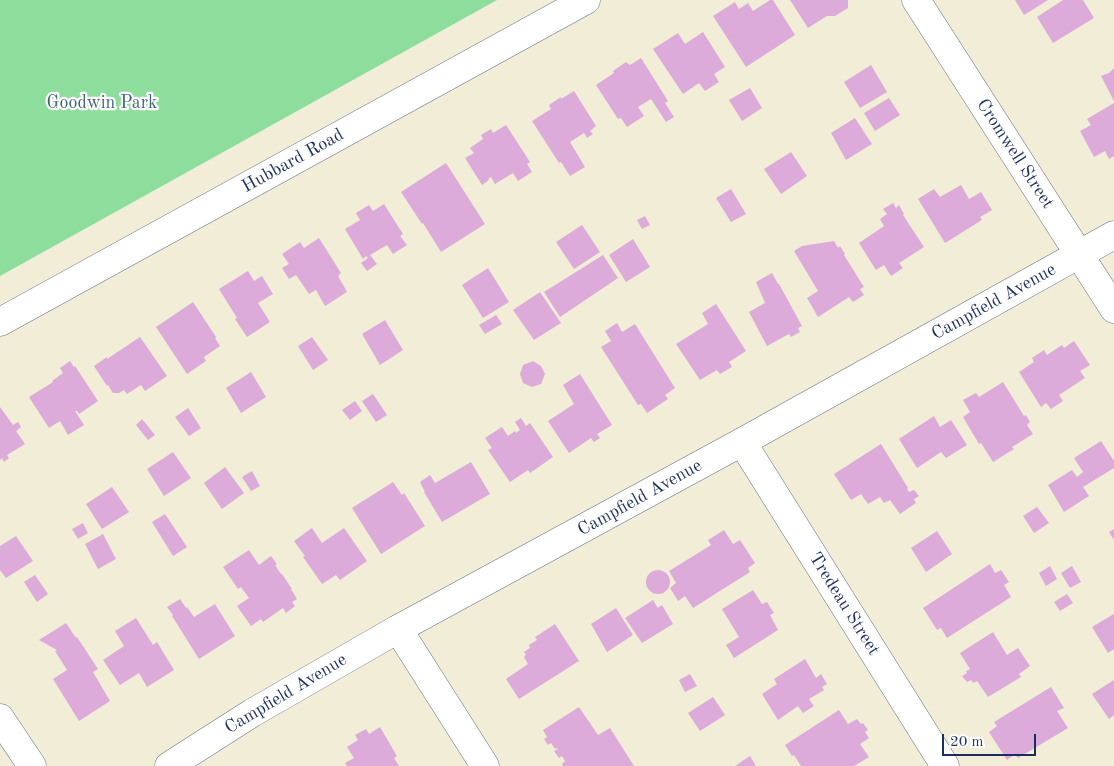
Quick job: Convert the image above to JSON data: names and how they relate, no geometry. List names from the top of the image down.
{
  "streets": {
    "street": [
      "Cromwell Street",
      "Hubbard Road",
      "Campfield Avenue",
      "Tredeau Street"
    ]
  },
  "crossings": [
    ["Cromwell Street", "Campfield Avenue"],
    ["Campfield Avenue", "Tredeau Street"]
  ],
  "parks": ["Goodwin Park"],
  "scale_bar": "20 m"
}
